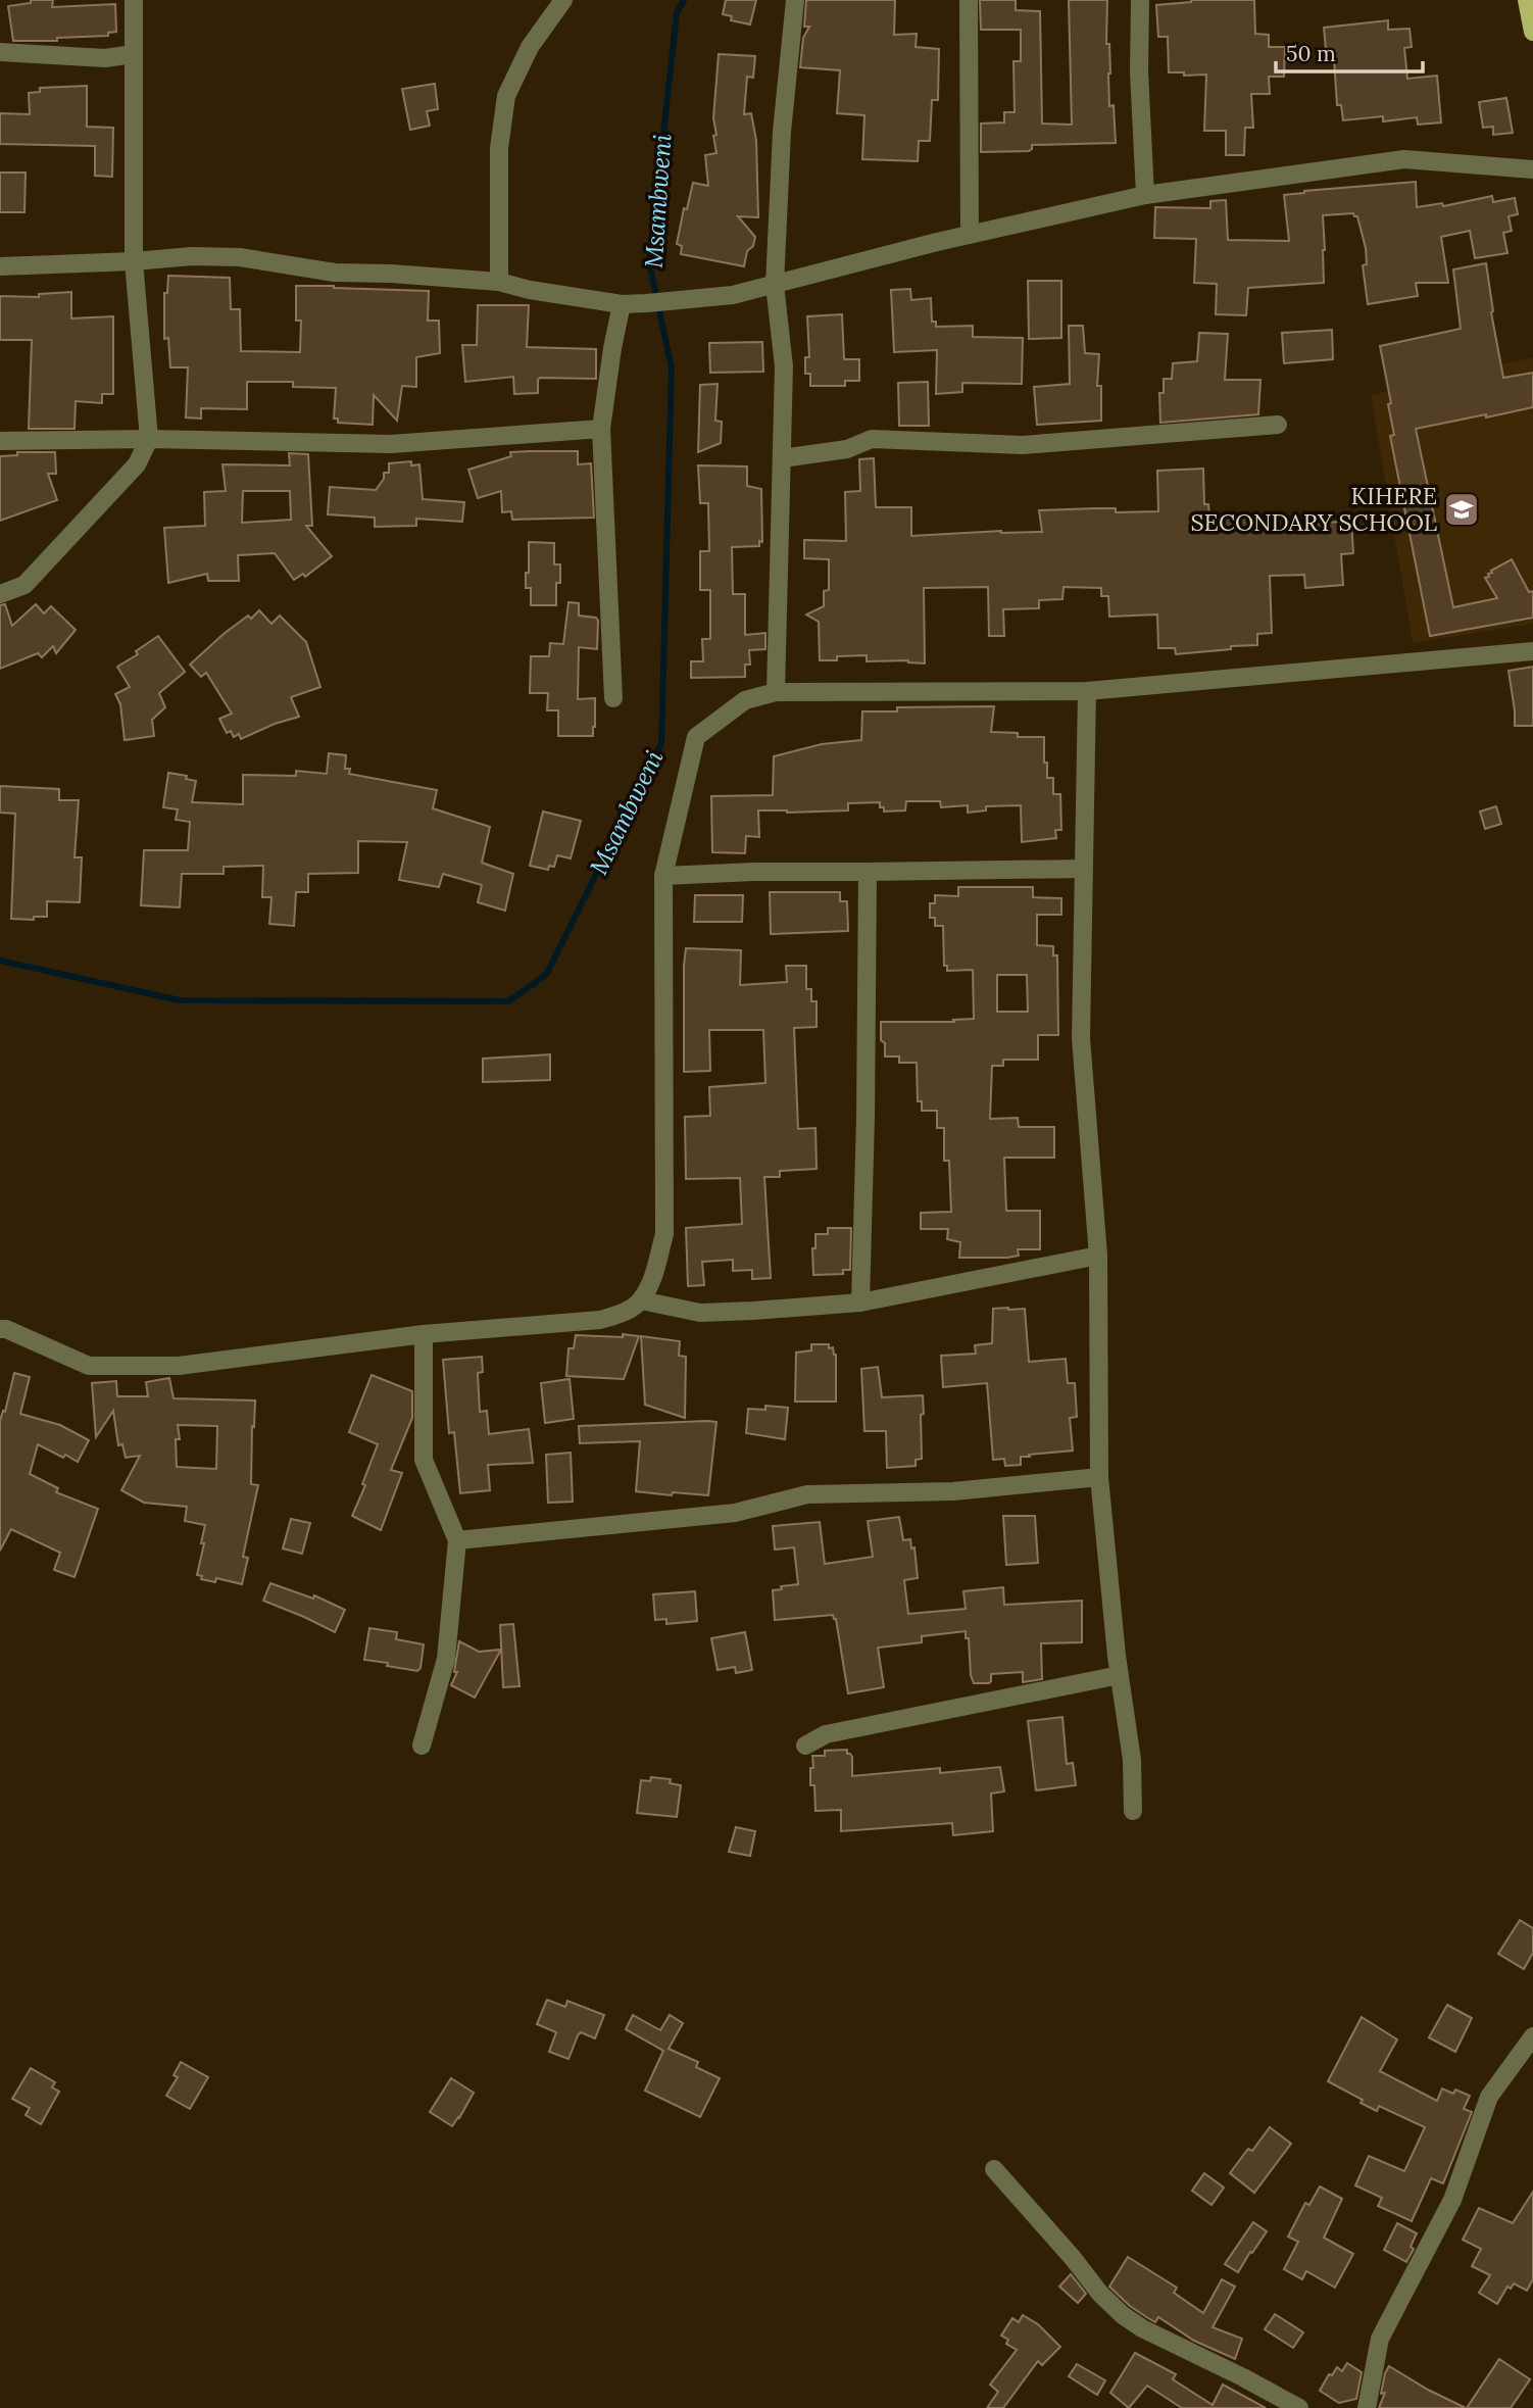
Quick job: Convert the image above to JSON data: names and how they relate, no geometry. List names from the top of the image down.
{
  "water": ["Msambweni"],
  "places": {
    "school or university": ["KIHERE SECONDARY SCHOOL"]
  },
  "scale_bar": "50 m"
}
